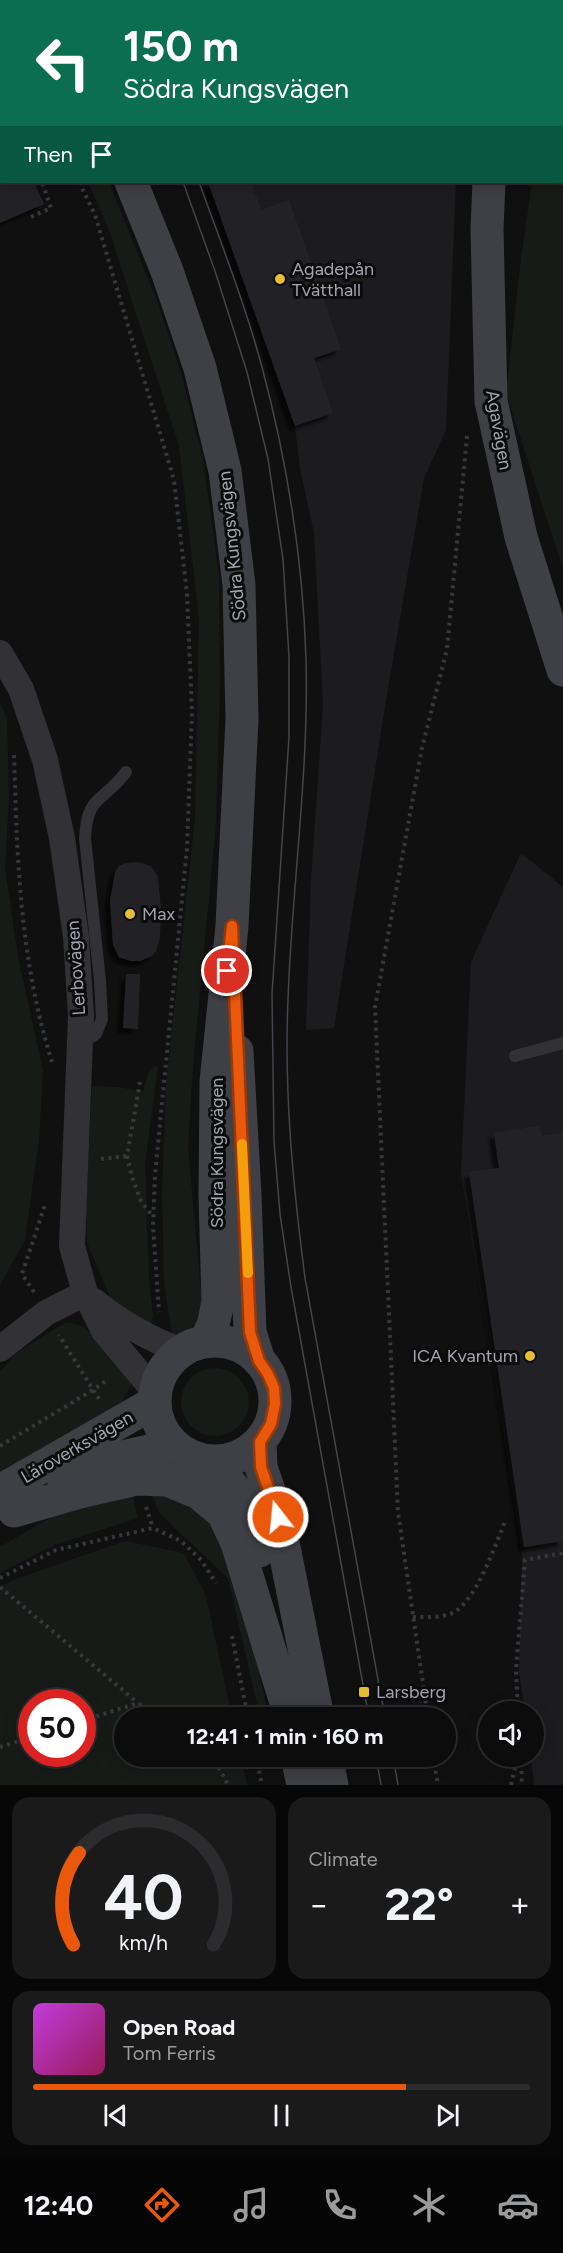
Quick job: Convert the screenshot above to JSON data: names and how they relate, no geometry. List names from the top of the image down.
{
  "streets": {
    "main road": ["Agavägen", "Södra Kungsvägen", "Läroverksvägen"],
    "street": ["Lerbovägen"]
  },
  "crossings": [
    ["Södra Kungsvägen", "Lerbovägen"],
    ["Södra Kungsvägen", "Läroverksvägen"],
    ["Lerbovägen", "Läroverksvägen"]
  ],
  "places": {
    "other": ["Agadepån Tvätthall", "Max", "ICA Kvantum"],
    "transit": ["Larsberg"]
  },
  "page": {
    "turn": ["150 m", "Södra Kungsvägen"],
    "then": "Then",
    "limit": "50",
    "trip": "12:41 · 1 min · 160 m",
    "tile": "Climate",
    "heat": ["−", "22°", "+"],
    "song": ["Open Road", "Tom Ferris"],
    "tabs": "12:40",
    "gauge": ["40", "km/h"]
  }
}
